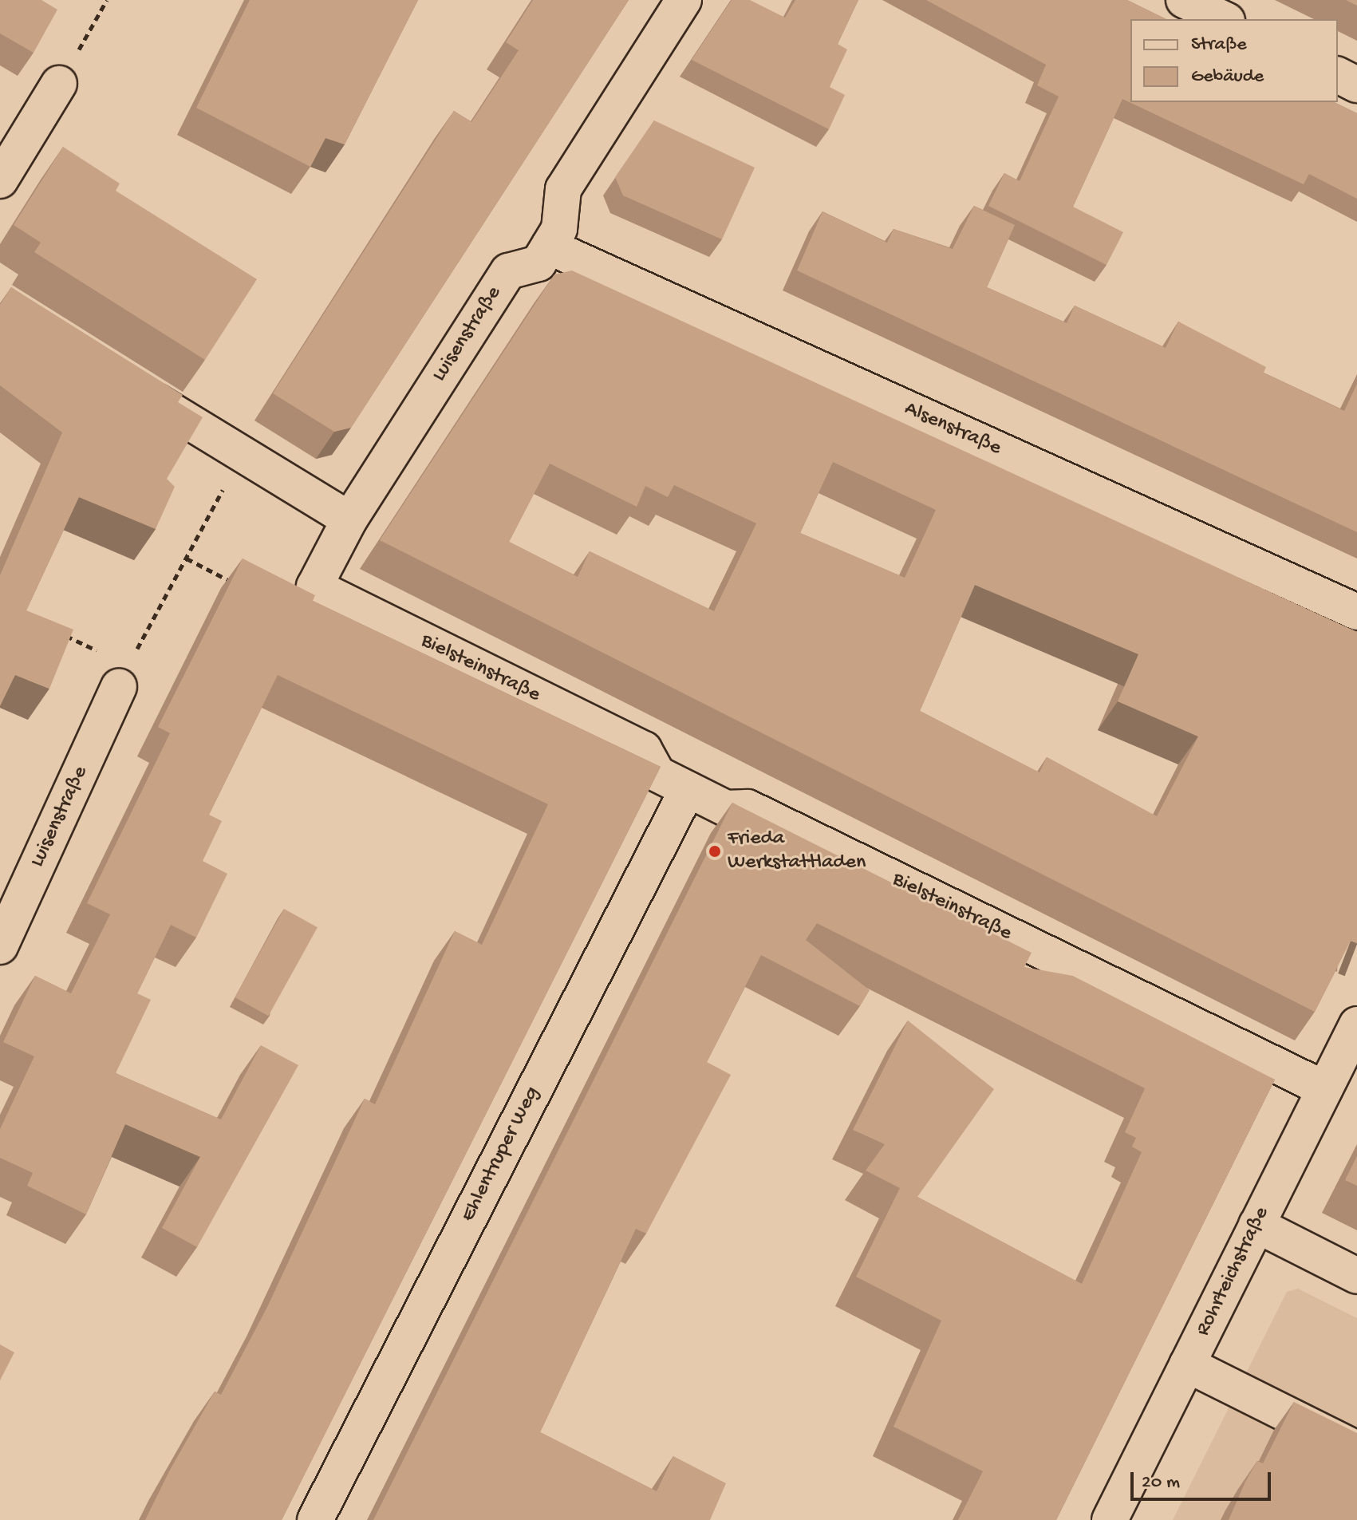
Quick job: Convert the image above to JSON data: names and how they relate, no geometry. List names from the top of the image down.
{
  "streets": {
    "street": [
      "Luisenstraße",
      "Alsenstraße",
      "Bielsteinstraße",
      "Ehlentruper Weg",
      "Rohrteichstraße"
    ]
  },
  "crossings": [
    ["Luisenstraße", "Alsenstraße"],
    ["Luisenstraße", "Bielsteinstraße"],
    ["Bielsteinstraße", "Ehlentruper Weg"],
    ["Bielsteinstraße", "Rohrteichstraße"]
  ],
  "places": ["Frieda Werkstattladen"],
  "legend": ["Straße", "Gebäude"],
  "scale_bar": "20 m"
}
